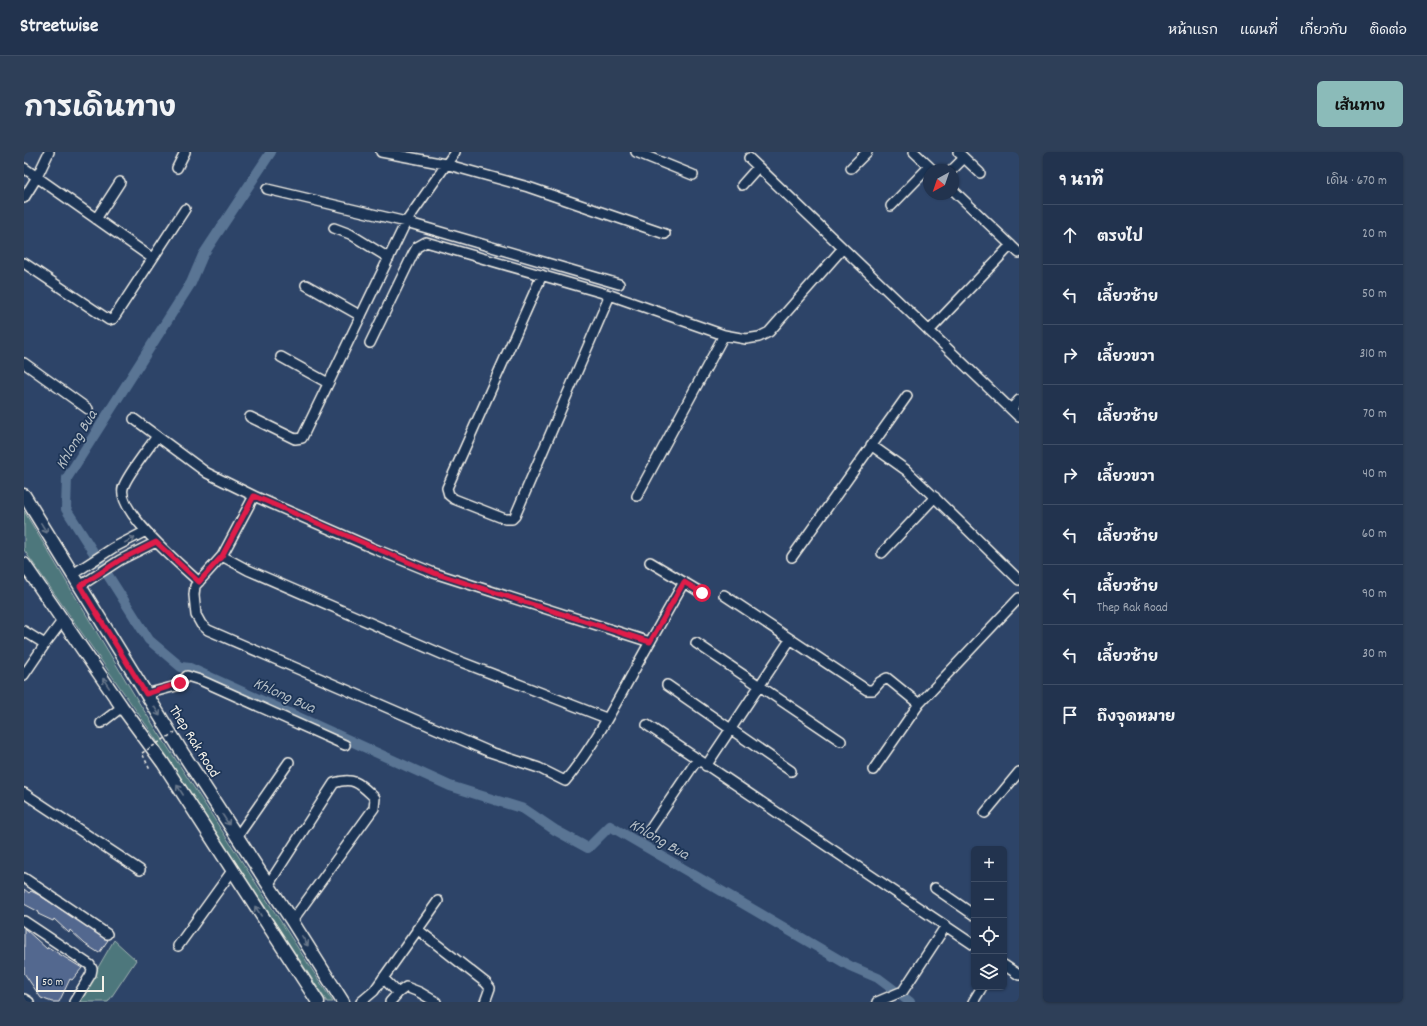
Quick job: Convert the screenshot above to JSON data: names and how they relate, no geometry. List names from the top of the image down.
{
  "streets": {
    "main road": ["Thep Rak Road"]
  },
  "water": ["Khlong Bua"],
  "scale_bar": "50 m",
  "north": "bottom left",
  "page": {
    "header": "Streetwise",
    "nav": [
      "หน้าแรก",
      "แผนที่",
      "เกี่ยวกับ",
      "ติดต่อ"
    ],
    "title": "การเดินทาง",
    "buttons": "เส้นทาง",
    "heading": ["9 นาที", "เดิน · 670 m"],
    "list": [
      ["ตรงไป", "20 m"],
      ["เลี้ยวซ้าย", "50 m"],
      ["เลี้ยวขวา", "310 m"],
      ["เลี้ยวซ้าย", "70 m"],
      ["เลี้ยวขวา", "40 m"],
      ["เลี้ยวซ้าย", "60 m"],
      ["เลี้ยวซ้าย", "Thep Rak Road", "90 m"],
      ["เลี้ยวซ้าย", "30 m"],
      "ถึงจุดหมาย"
    ],
    "map_buttons": ["+", "−"],
    "scale": "50 m"
  }
}
